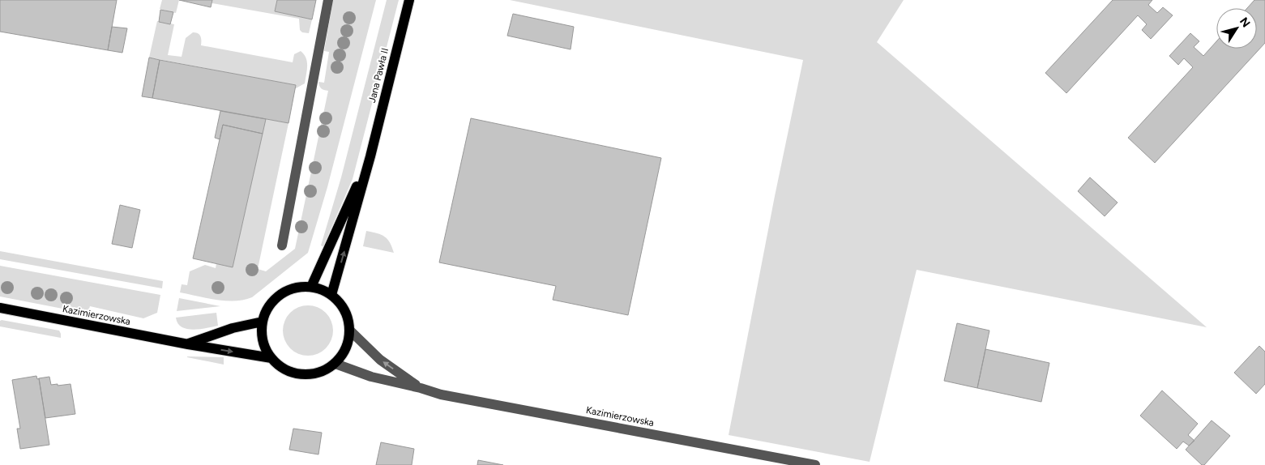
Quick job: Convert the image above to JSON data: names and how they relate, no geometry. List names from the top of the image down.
{
  "streets": {
    "main road": ["Jana Pawła II", "Kazimierzowska"]
  },
  "crossings": [
    ["Jana Pawła II", "Kazimierzowska"]
  ],
  "north": "top right"
}
